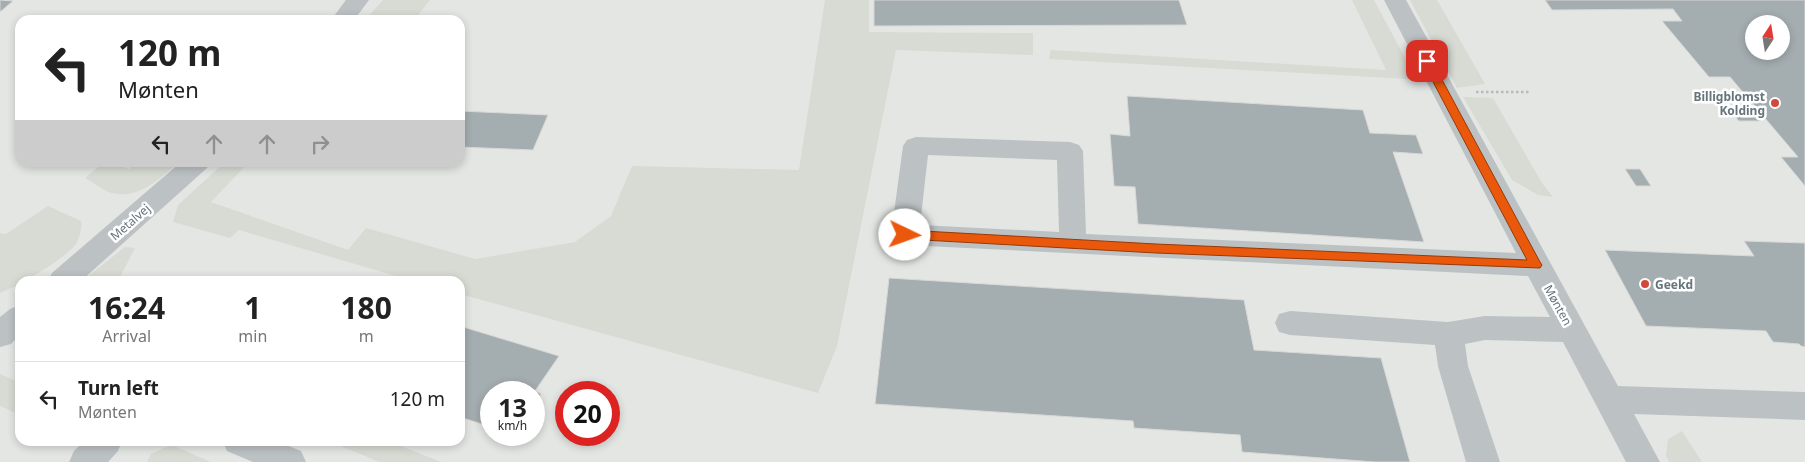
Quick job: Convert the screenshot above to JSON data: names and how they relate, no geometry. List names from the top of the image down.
{
  "streets": {
    "street": ["Metalvej", "Mønten"]
  },
  "places": ["Billigblomst Kolding", "Geekd"],
  "north": "top",
  "page": {
    "turn": ["120 m", "Mønten"],
    "eta": [
      "16:24",
      "Arrival",
      "1",
      "min",
      "180",
      "m"
    ],
    "list": [
      {
        "name": "Turn left",
        "note": "Mønten",
        "value": "120 m"
      }
    ],
    "speed": "13 km/h",
    "limit": "20"
  }
}
